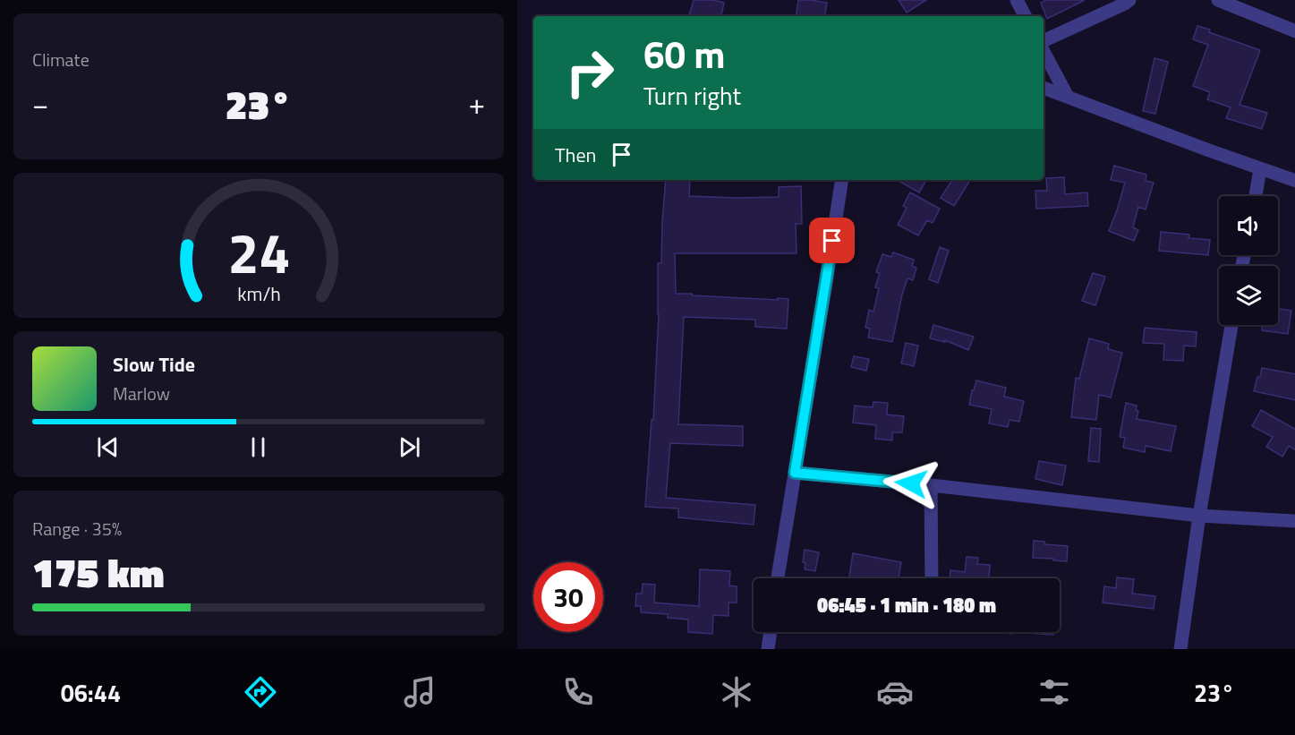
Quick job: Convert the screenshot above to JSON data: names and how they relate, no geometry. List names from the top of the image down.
{
  "page": {
    "tile": [
      "Climate",
      ["Range · 35%", "175 km"]
    ],
    "turn": ["60 m", "Turn right"],
    "heat": ["−", "23°", "+"],
    "then": "Then",
    "song": ["Slow Tide", "Marlow"],
    "limit": "30",
    "trip": "06:45 · 1 min · 180 m",
    "tabs": ["06:44", "23°"],
    "gauge": ["24", "km/h"]
  }
}
